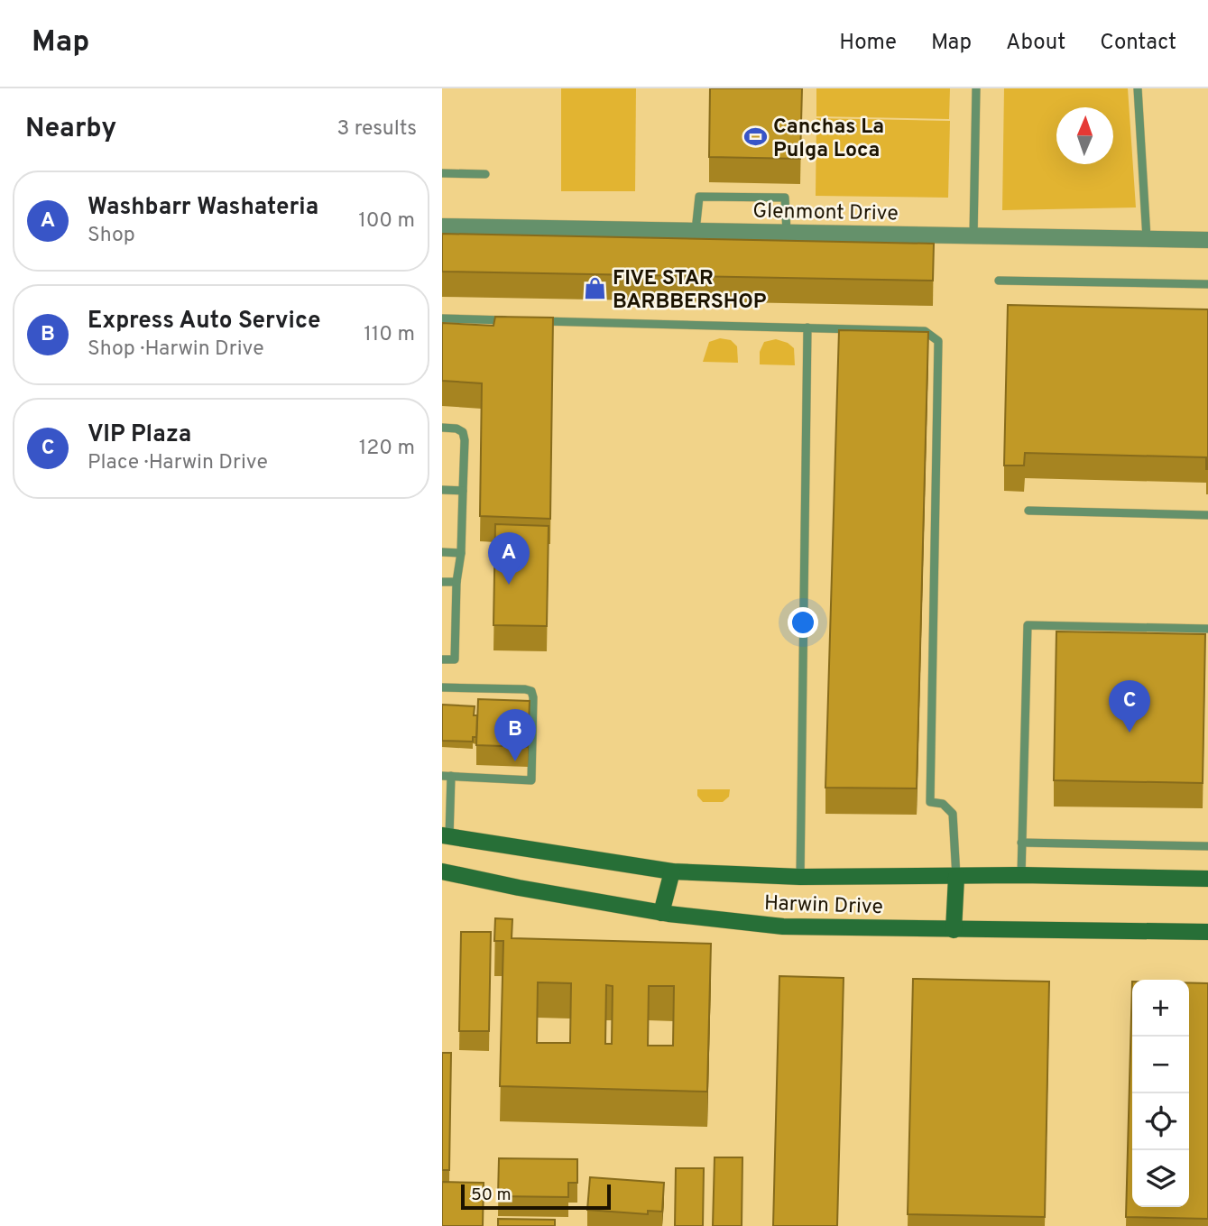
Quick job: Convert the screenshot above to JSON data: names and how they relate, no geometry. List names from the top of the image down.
{
  "streets": {
    "main road": ["Harwin Drive"],
    "street": ["Glenmont Drive"]
  },
  "places": {
    "sports": ["Canchas La Pulga Loca"],
    "shop": ["FIVE STAR BARBBERSHOP"]
  },
  "scale_bar": "50 m",
  "north": "top",
  "page": {
    "header": "Map",
    "nav": [
      "Home",
      "Map",
      "About",
      "Contact"
    ],
    "heading": ["Nearby", "3 results"],
    "list": [
      {
        "mark": "A",
        "name": "Washbarr Washateria",
        "note": "Shop",
        "value": "100 m"
      },
      {
        "mark": "B",
        "name": "Express Auto Service",
        "note": "Shop · Harwin Drive",
        "value": "110 m"
      },
      {
        "mark": "C",
        "name": "VIP Plaza",
        "note": "Place · Harwin Drive",
        "value": "120 m"
      }
    ],
    "pins": ["A", "C", "B"],
    "map_buttons": ["+", "−"],
    "scale": "50 m"
  }
}
